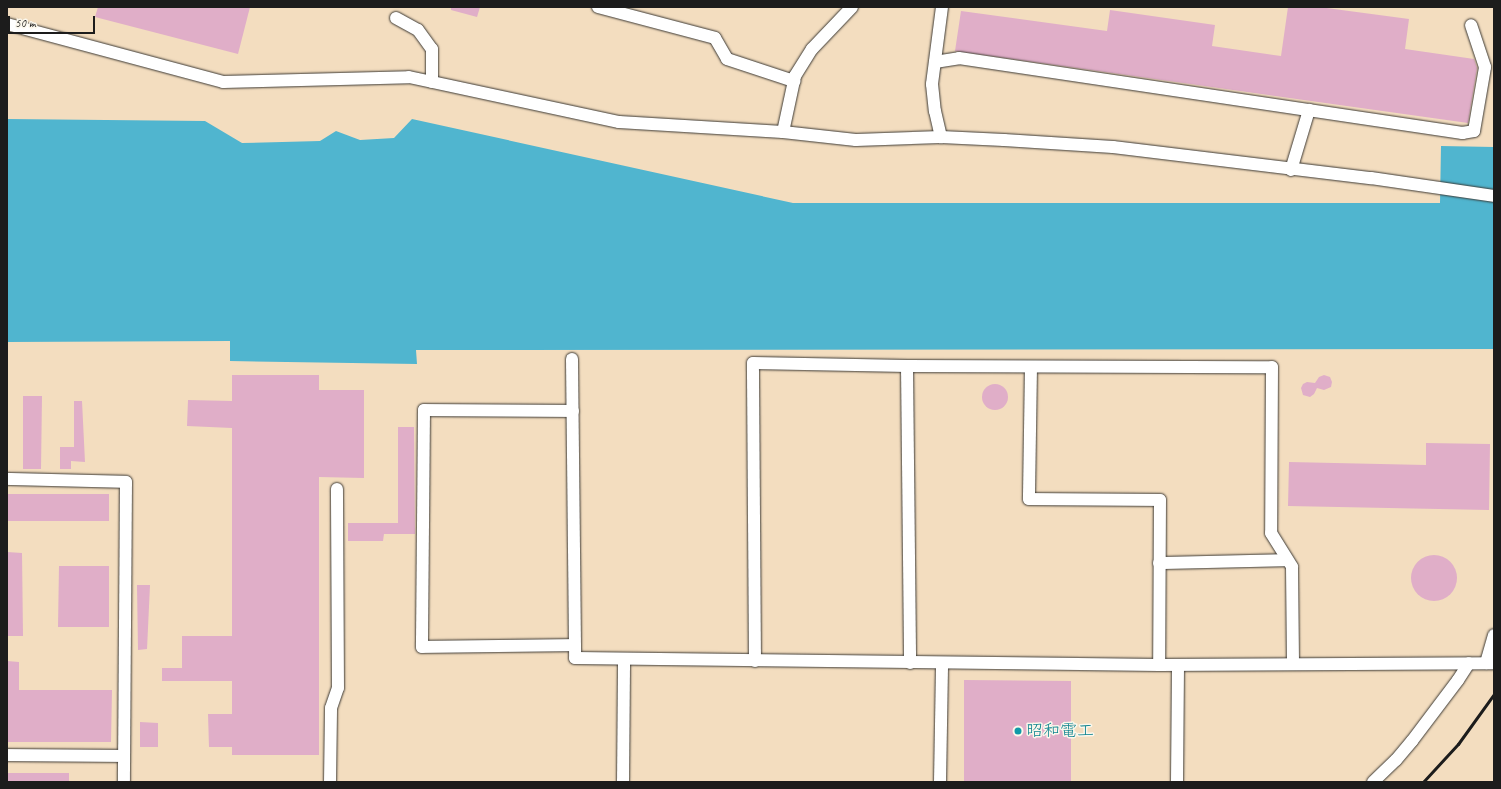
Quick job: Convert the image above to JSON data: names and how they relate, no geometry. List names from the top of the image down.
{
  "places": ["昭和電工"],
  "scale_bar": "50 m"
}
